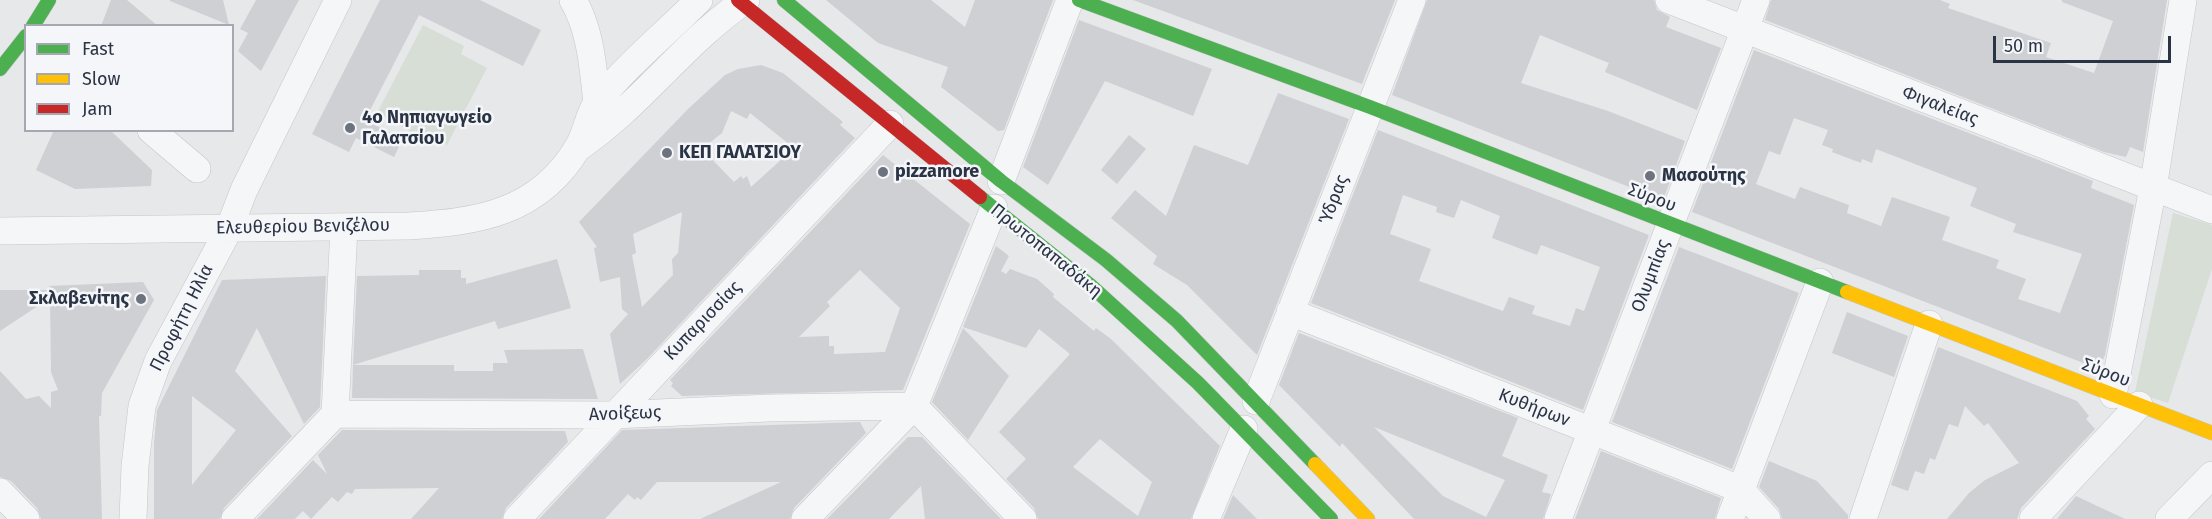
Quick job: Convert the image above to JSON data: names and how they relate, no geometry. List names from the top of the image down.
{
  "streets": {
    "main road": ["Σύρου", "Πρωτοπαπαδάκη"],
    "street": [
      "Φιγαλείας",
      "Ύδρας",
      "Ελευθερίου Βενιζέλου",
      "Ολυμπίας",
      "Προφήτη Ηλία",
      "Κυπαρισσίας",
      "Κυθήρων",
      "Ανοίξεως"
    ]
  },
  "crossings": [
    ["Φιγαλείας", "Ολυμπίας"],
    ["Σύρου", "Ύδρας"],
    ["Σύρου", "Ολυμπίας"],
    ["Ύδρας", "Πρωτοπαπαδάκη"],
    ["Ύδρας", "Κυθήρων"],
    ["Ελευθερίου Βενιζέλου", "Πρωτοπαπαδάκη"],
    ["Ελευθερίου Βενιζέλου", "Προφήτη Ηλία"],
    ["Πρωτοπαπαδάκη", "Κυπαρισσίας"],
    ["Ολυμπίας", "Κυθήρων"],
    ["Κυπαρισσίας", "Ανοίξεως"]
  ],
  "places": [
    "4ο Νηπιαγωγείο Γαλατσίου",
    "ΚΕΠ ΓΑΛΑΤΣΙΟΥ",
    "pizzamore",
    "Μασούτης",
    "Σκλαβενίτης"
  ],
  "legend": ["Fast", "Slow", "Jam"],
  "scale_bar": "50 m"
}
